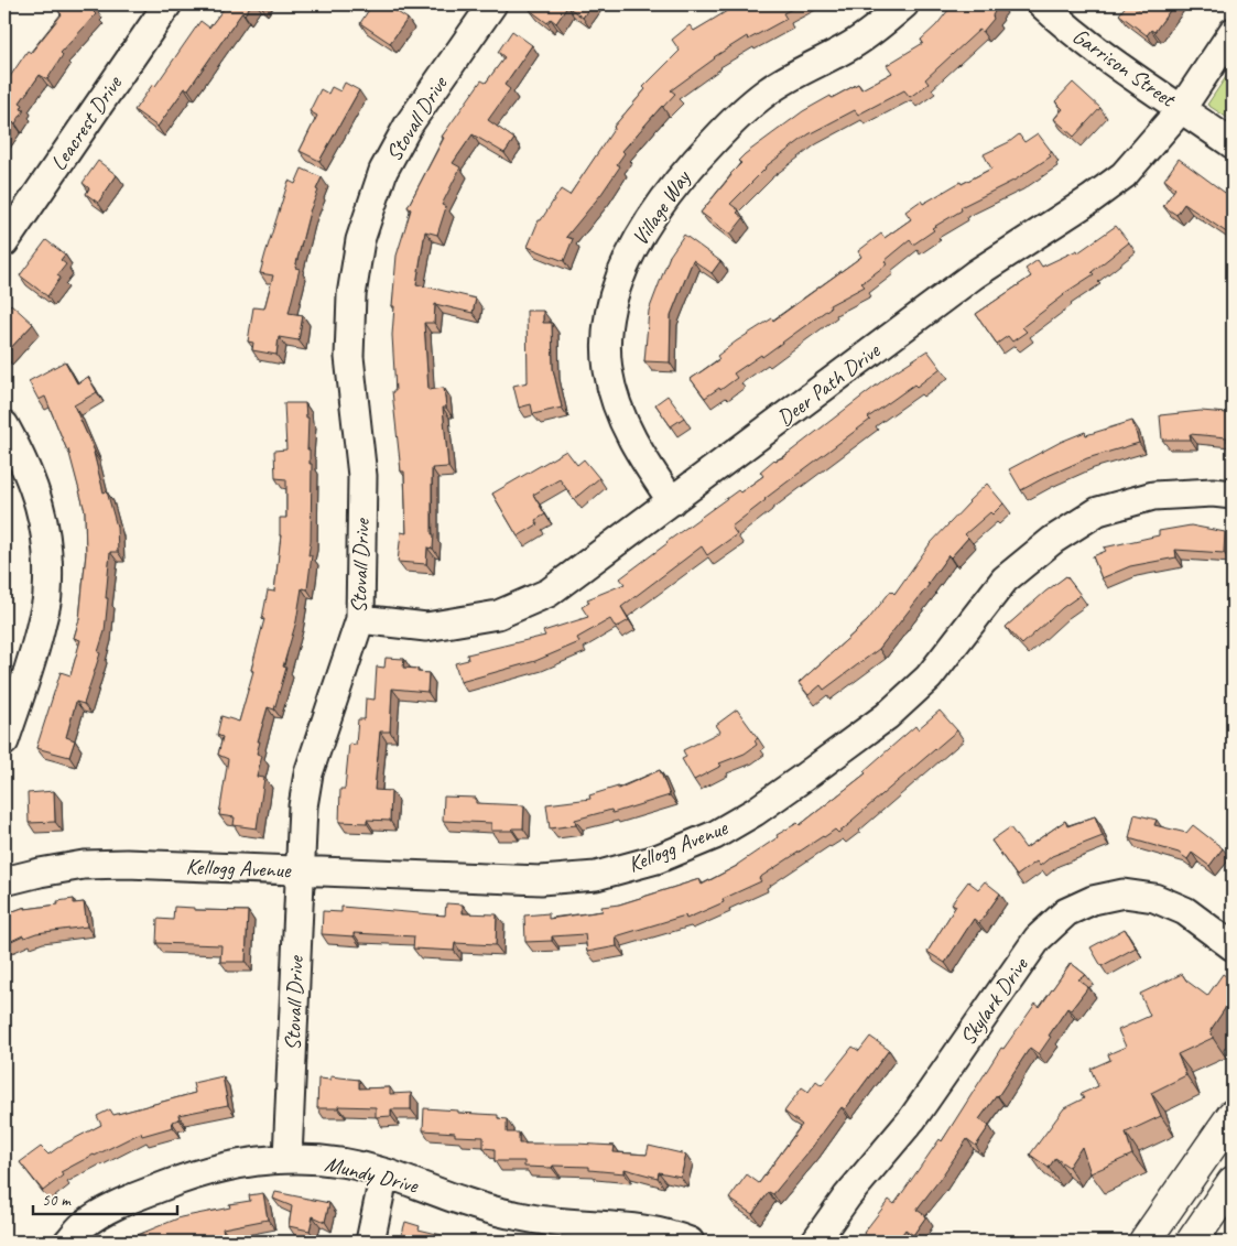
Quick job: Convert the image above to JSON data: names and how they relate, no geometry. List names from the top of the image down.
{
  "streets": {
    "street": [
      "Garrison Street",
      "Stovall Drive",
      "Leacrest Drive",
      "Village Way",
      "Deer Path Drive",
      "Kellogg Avenue",
      "Skylark Drive",
      "Mundy Drive"
    ]
  },
  "crossings": [
    ["Garrison Street", "Deer Path Drive"],
    ["Stovall Drive", "Deer Path Drive"],
    ["Stovall Drive", "Kellogg Avenue"],
    ["Stovall Drive", "Mundy Drive"],
    ["Village Way", "Deer Path Drive"]
  ],
  "scale_bar": "50 m"
}
